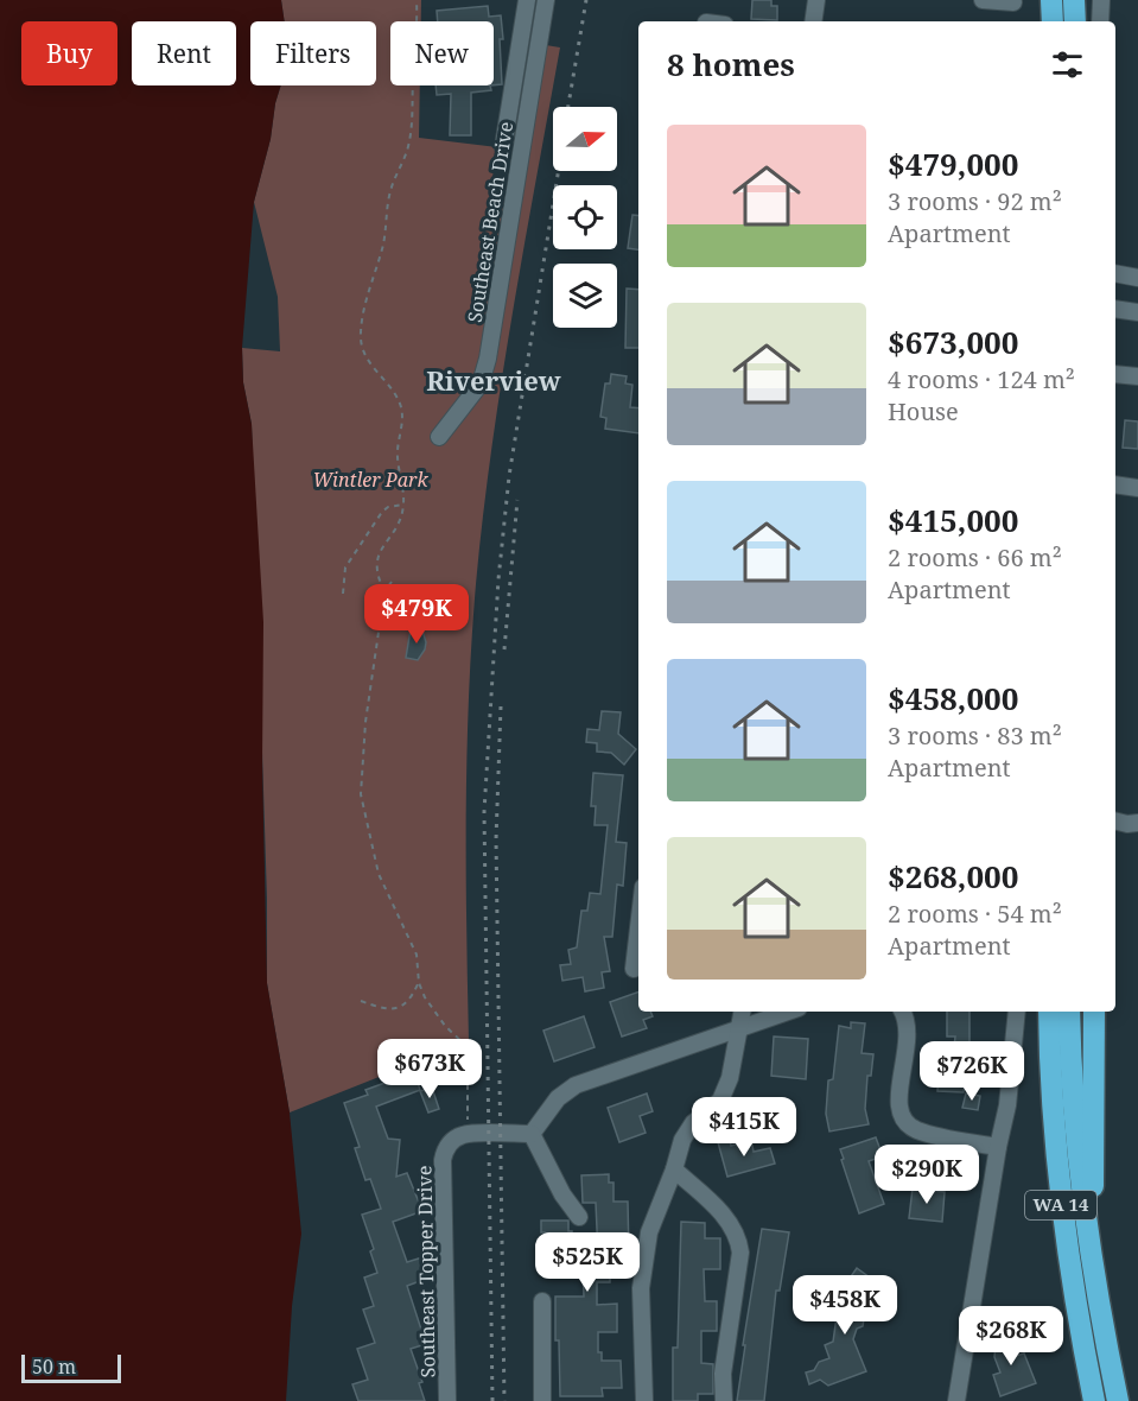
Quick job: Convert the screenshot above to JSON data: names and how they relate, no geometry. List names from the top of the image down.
{
  "streets": {
    "highway": ["WA 14"],
    "street": ["Southeast Beach Drive", "Southeast Topper Drive"]
  },
  "districts": ["Riverview"],
  "parks": ["Wintler Park"],
  "scale_bar": "50 m",
  "north": "right",
  "page": {
    "chip": [
      "Buy",
      "Rent",
      "Filters",
      "New"
    ],
    "heading": "8 homes",
    "list": [
      {
        "name": "$479,000",
        "note": "3 rooms · 92 m² · Apartment"
      },
      {
        "name": "$673,000",
        "note": "4 rooms · 124 m² · House"
      },
      {
        "name": "$415,000",
        "note": "2 rooms · 66 m² · Apartment"
      },
      {
        "name": "$458,000",
        "note": "3 rooms · 83 m² · Apartment"
      },
      {
        "name": "$268,000",
        "note": "2 rooms · 54 m² · Apartment"
      }
    ],
    "price": [
      "$479K",
      "$673K",
      "$726K",
      "$415K",
      "$290K",
      "$525K",
      "$458K",
      "$268K"
    ],
    "scale": "50 m"
  }
}
